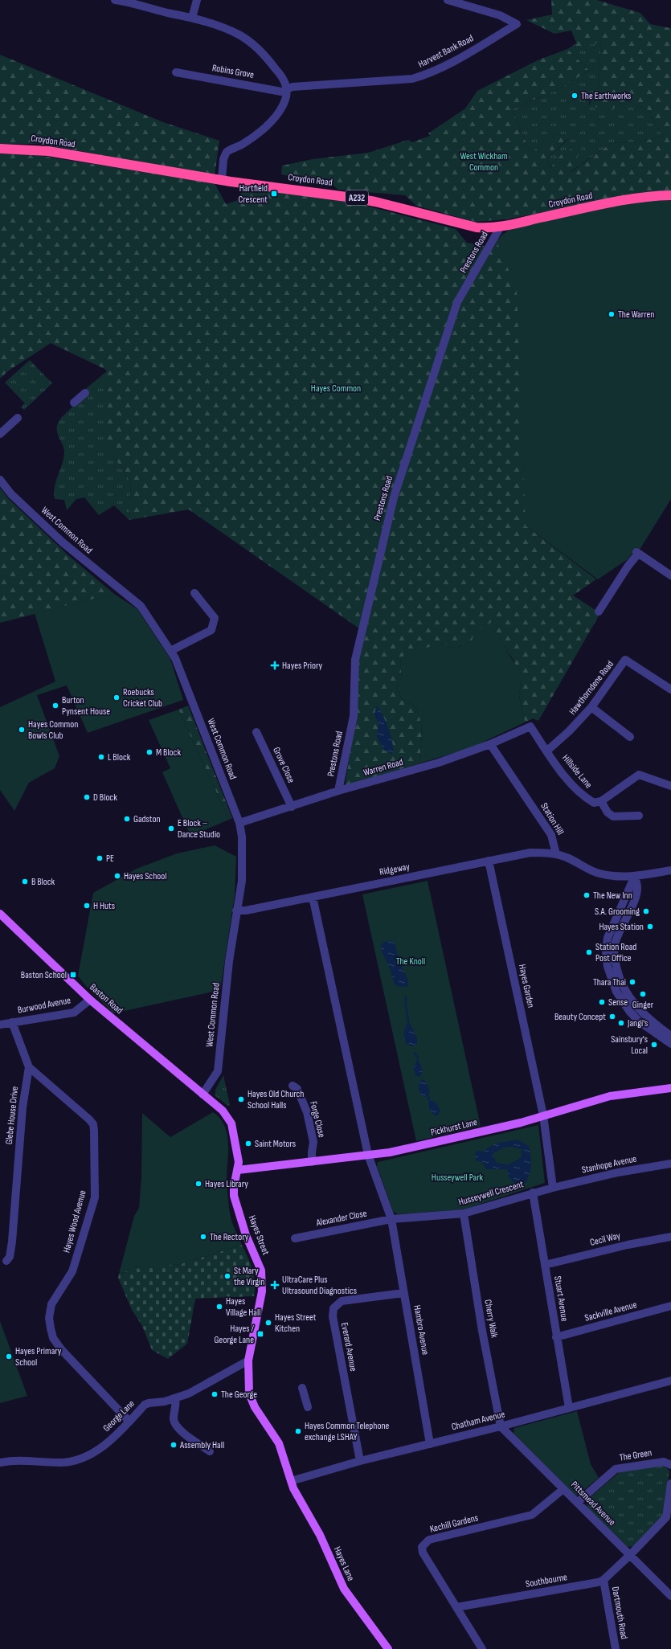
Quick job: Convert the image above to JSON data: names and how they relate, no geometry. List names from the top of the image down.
{
  "streets": {
    "highway": ["Croydon Road", "A232"],
    "main road": [
      "Baston Road",
      "Pickhurst Lane",
      "Hayes Street",
      "Hayes Lane"
    ],
    "street": [
      "Harvest Bank Road",
      "Robins Grove",
      "Prestons Road",
      "West Common Road",
      "Hawthorndene Road",
      "Grove Close",
      "Warren Road",
      "Hillside Lane",
      "Station Hill",
      "Ridgeway",
      "Hayes Garden",
      "Burwood Avenue",
      "Glebe House Drive",
      "Forge Close",
      "Stanhope Avenue",
      "Husseywell Crescent",
      "Alexander Close",
      "Hayes Wood Avenue",
      "Cecil Way",
      "Stuart Avenue",
      "Sackville Avenue",
      "Cherry Walk",
      "Hambro Avenue",
      "Everard Avenue",
      "George Lane",
      "Chatham Avenue",
      "The Green",
      "Pittsmead Avenue",
      "Kechill Gardens",
      "Southbourne",
      "Dartmouth Road"
    ]
  },
  "crossings": [
    ["Harvest Bank Road", "Robins Grove"],
    ["Croydon Road", "Prestons Road"],
    ["Prestons Road", "Warren Road"],
    ["West Common Road", "Warren Road"],
    ["West Common Road", "Ridgeway"],
    ["West Common Road", "Baston Road"],
    ["West Common Road", "Hayes Street"],
    ["Hawthorndene Road", "Hillside Lane"],
    ["Grove Close", "Warren Road"],
    ["Warren Road", "Hillside Lane"],
    ["Warren Road", "Station Hill"],
    ["Station Hill", "Ridgeway"],
    ["Ridgeway", "Hayes Garden"],
    ["Hayes Garden", "Pickhurst Lane"],
    ["Baston Road", "Burwood Avenue"],
    ["Baston Road", "Hayes Street"],
    ["Burwood Avenue", "Hayes Wood Avenue"],
    ["Glebe House Drive", "Hayes Wood Avenue"],
    ["Forge Close", "Pickhurst Lane"],
    ["Pickhurst Lane", "Hayes Street"],
    ["Stanhope Avenue", "Husseywell Crescent"],
    ["Husseywell Crescent", "Alexander Close"],
    ["Husseywell Crescent", "Stuart Avenue"],
    ["Husseywell Crescent", "Cherry Walk"],
    ["Husseywell Crescent", "Hambro Avenue"],
    ["Alexander Close", "Hambro Avenue"],
    ["Hayes Wood Avenue", "George Lane"],
    ["Hayes Street", "George Lane"],
    ["Hayes Street", "Chatham Avenue"],
    ["Hayes Street", "Hayes Lane"],
    ["Cecil Way", "Stuart Avenue"],
    ["Stuart Avenue", "Sackville Avenue"],
    ["Stuart Avenue", "Chatham Avenue"],
    ["Cherry Walk", "Chatham Avenue"],
    ["Cherry Walk", "Pittsmead Avenue"],
    ["Hambro Avenue", "Everard Avenue"],
    ["Hambro Avenue", "Chatham Avenue"],
    ["Everard Avenue", "Chatham Avenue"],
    ["Chatham Avenue", "Pittsmead Avenue"],
    ["Chatham Avenue", "Hayes Lane"],
    ["The Green", "Pittsmead Avenue"],
    ["Pittsmead Avenue", "Kechill Gardens"],
    ["Pittsmead Avenue", "Southbourne"],
    ["Kechill Gardens", "Southbourne"],
    ["Southbourne", "Dartmouth Road"]
  ],
  "parks": [
    "West Wickham Common",
    "Hayes Common",
    "The Knoll",
    "Husseywell Park"
  ],
  "places": {
    "other": [
      "The Earthworks",
      "The Warren",
      "Roebucks Cricket Club",
      "Burton Pynsent House",
      "Hayes Common Bowls Club",
      "M Block",
      "L Block",
      "D Block",
      "Gadston",
      "E Block – Dance Studio",
      "PE",
      "Hayes School",
      "B Block",
      "The New Inn",
      "H Huts",
      "S.A. Grooming",
      "Hayes Station",
      "Station Road Post Office",
      "Thara Thai",
      "Ginger",
      "Sense",
      "Beauty Concept",
      "Jangi's",
      "Sainsbury's Local",
      "Hayes Old Church School Halls",
      "Saint Motors",
      "Hayes Library",
      "The Rectory",
      "St Mary the Virgin",
      "Hayes Village Hall",
      "Hayes Street Kitchen",
      "Hayes Primary School",
      "The George",
      "Hayes Common Telephone exchange LSHAY",
      "Assembly Hall"
    ],
    "transit": ["Hartfield Crescent", "Baston School", "Hayes / George Lane"],
    "health": ["Hayes Priory", "UltraCare Plus Ultrasound Diagnostics"]
  }
}
